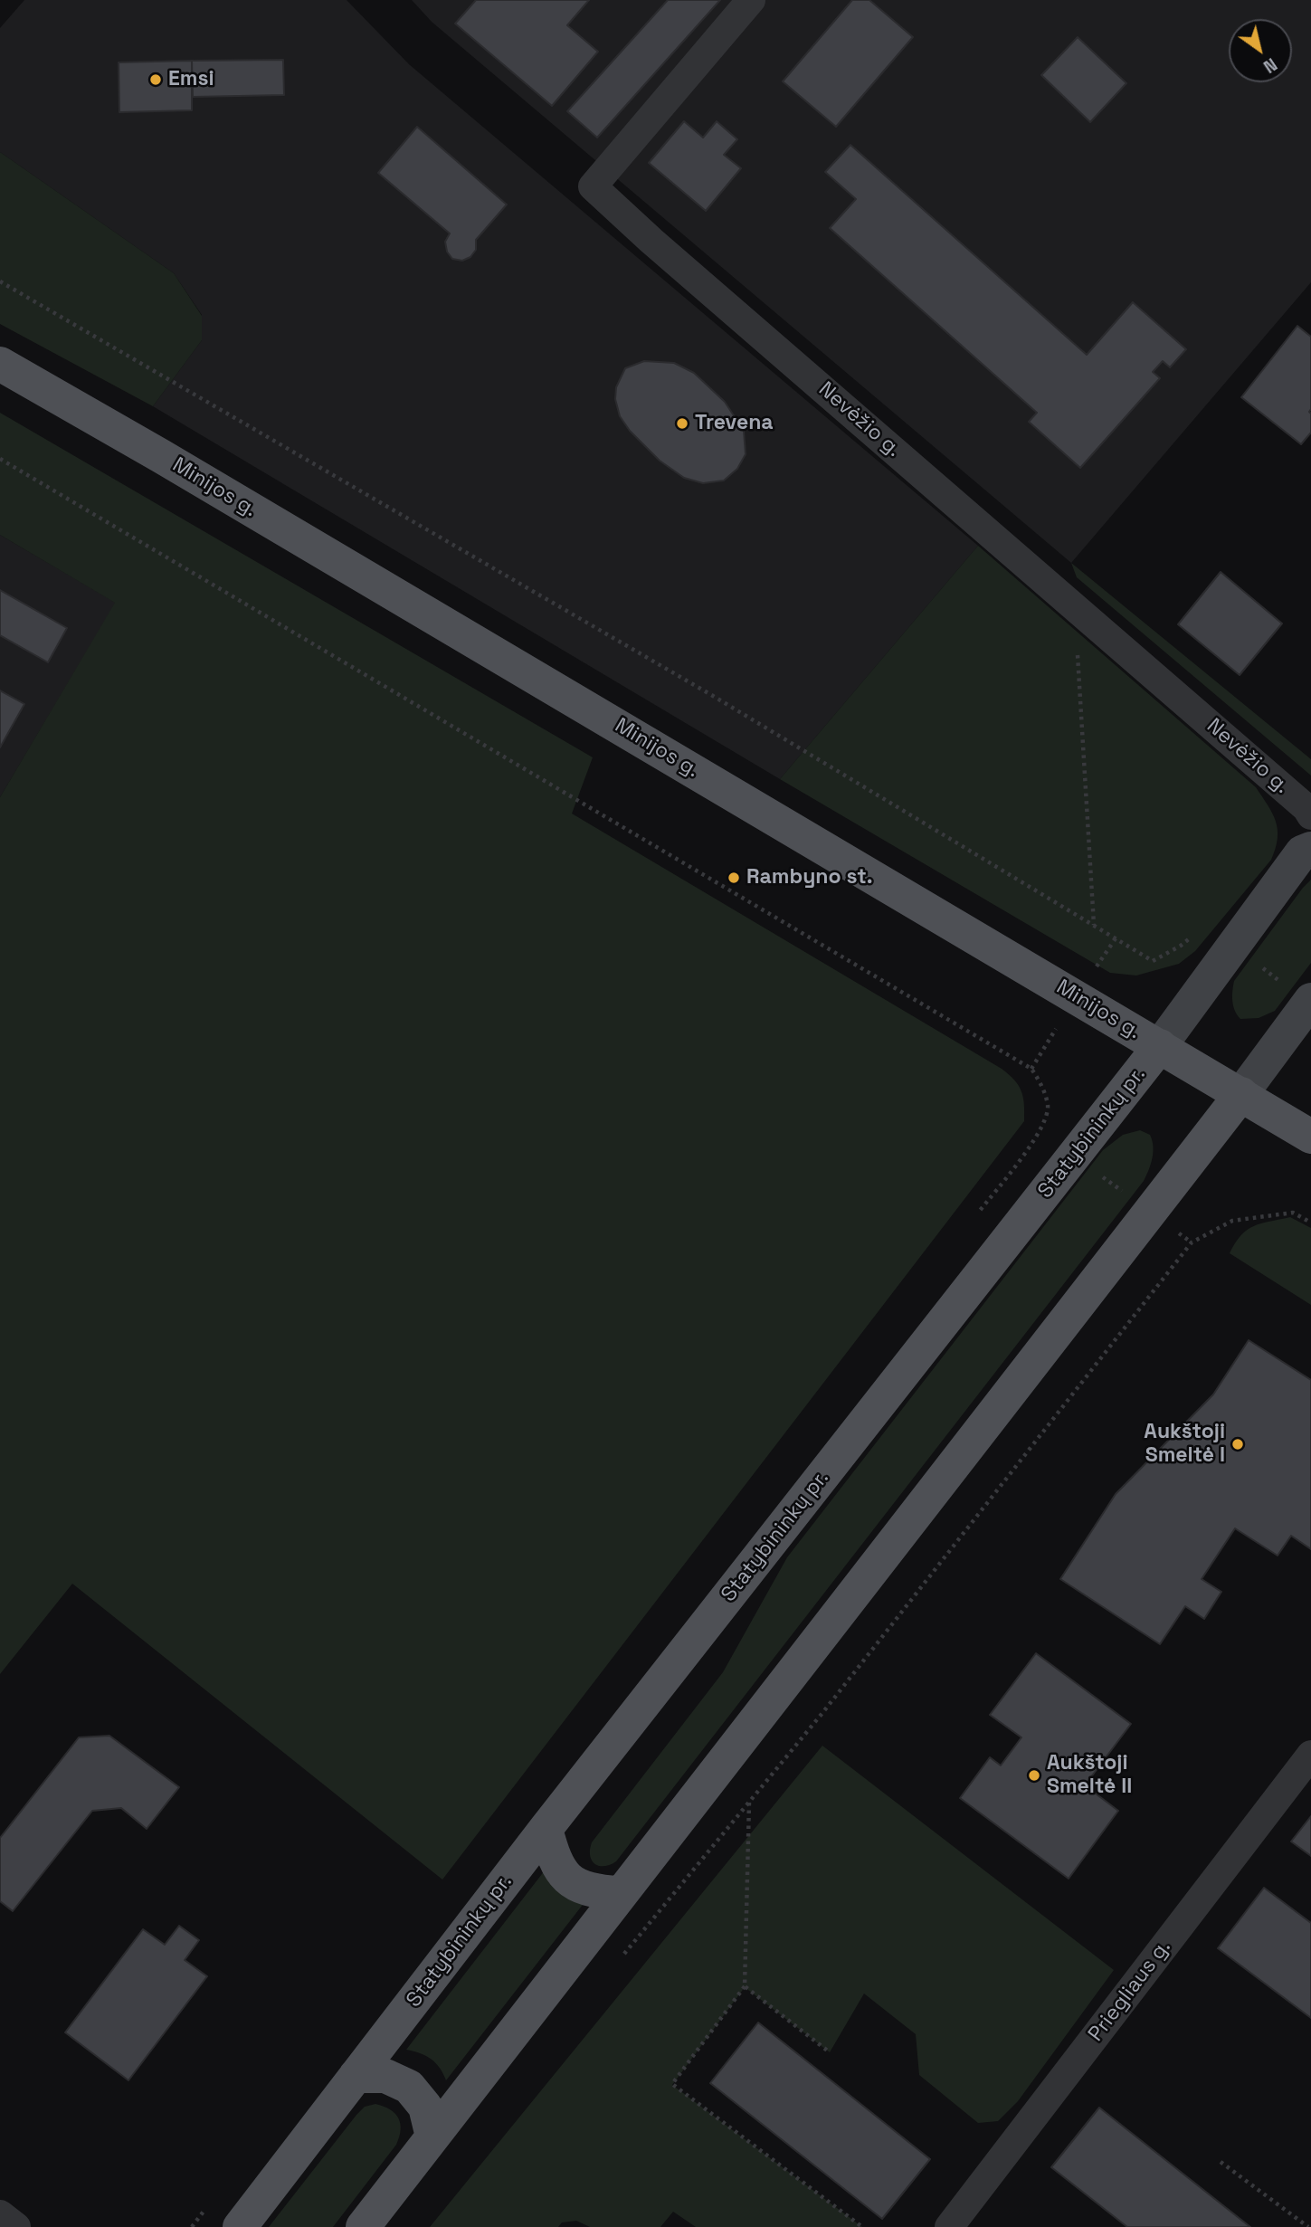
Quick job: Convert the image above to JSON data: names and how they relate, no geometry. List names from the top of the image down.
{
  "streets": {
    "main road": ["Minijos g.", "Statybininkų pr."],
    "street": ["Nevėžio g.", "Priegliaus g."]
  },
  "crossings": [
    ["Minijos g.", "Statybininkų pr."]
  ],
  "places": [
    "Emsi",
    "Trevena",
    "Rambyno st.",
    "Aukštoji Smeltė I",
    "Aukštoji Smeltė II"
  ],
  "north": "bottom right"
}
